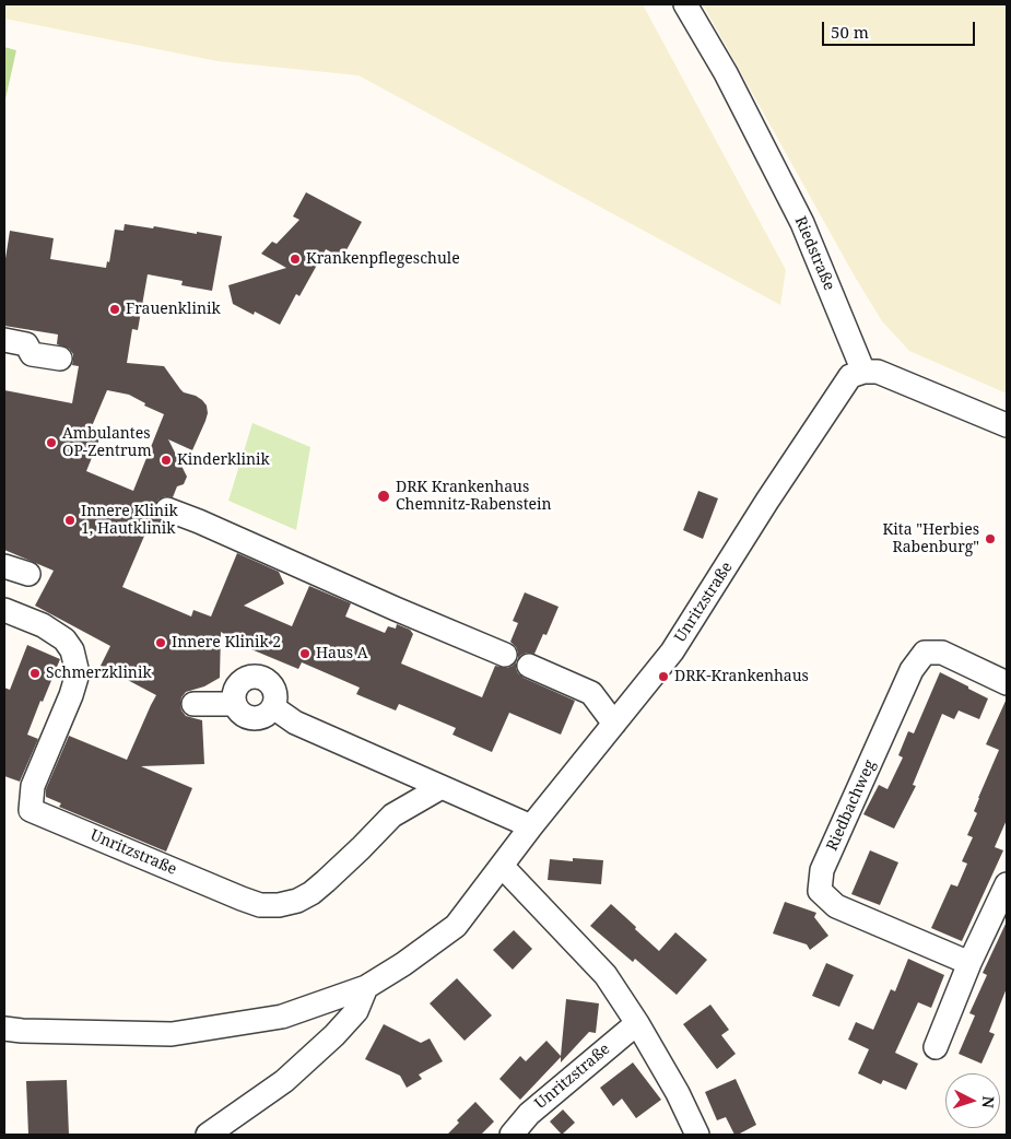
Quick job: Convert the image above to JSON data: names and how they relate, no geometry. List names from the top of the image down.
{
  "streets": {
    "street": ["Riedstraße", "Unritzstraße", "Riedbachweg"]
  },
  "crossings": [
    ["Riedstraße", "Unritzstraße"]
  ],
  "places": [
    "Krankenpflegeschule",
    "Frauenklinik",
    "Ambulantes OP-Zentrum",
    "Kinderklinik",
    "DRK Krankenhaus Chemnitz-Rabenstein",
    "Innere Klinik 1, Hautklinik",
    "Kita \"Herbies Rabenburg\"",
    "Innere Klinik 2",
    "Haus A",
    "Schmerzklinik",
    "DRK-Krankenhaus"
  ],
  "scale_bar": "50 m",
  "north": "right"
}
